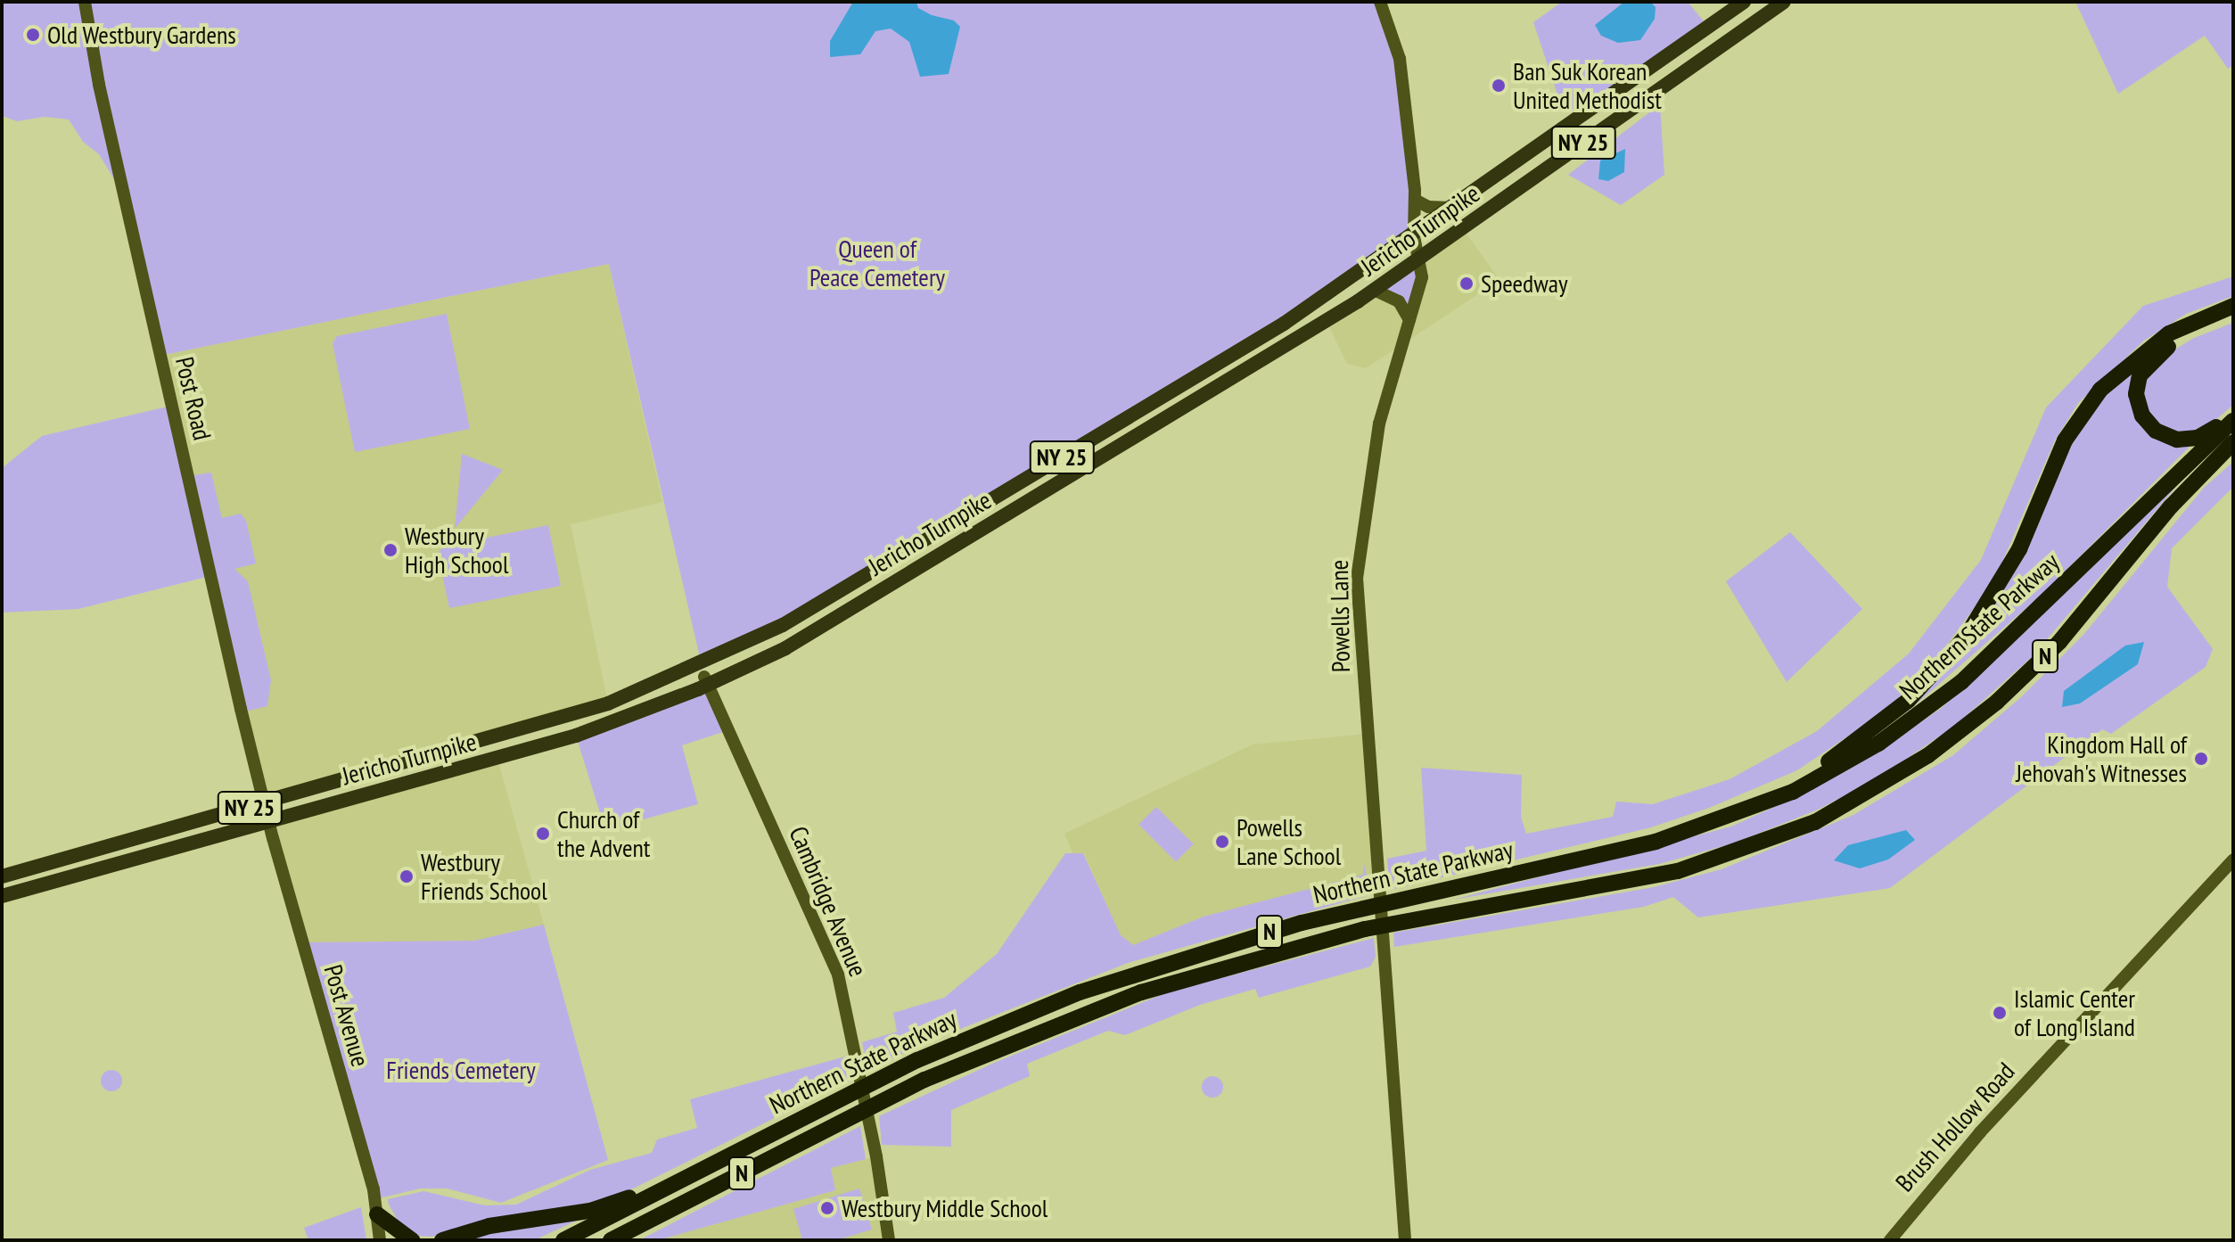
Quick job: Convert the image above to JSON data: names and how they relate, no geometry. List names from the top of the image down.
{
  "streets": {
    "highway": ["Northern State Parkway", "N"],
    "main road": ["NY 25", "Jericho Turnpike"],
    "street": [
      "Post Road",
      "Powells Lane",
      "Cambridge Avenue",
      "Post Avenue",
      "Brush Hollow Road"
    ]
  },
  "crossings": [
    ["Jericho Turnpike", "Post Road"],
    ["Jericho Turnpike", "Powells Lane"],
    ["Jericho Turnpike", "Cambridge Avenue"],
    ["Jericho Turnpike", "Post Avenue"],
    ["Post Road", "Post Avenue"]
  ],
  "parks": ["Queen of Peace Cemetery", "Friends Cemetery"],
  "places": [
    "Old Westbury Gardens",
    "Ban Suk Korean United Methodist",
    "Speedway",
    "Westbury High School",
    "Kingdom Hall of Jehovah's Witnesses",
    "Church of the Advent",
    "Powells Lane School",
    "Westbury Friends School",
    "Islamic Center of Long Island",
    "Westbury Middle School"
  ]
}
